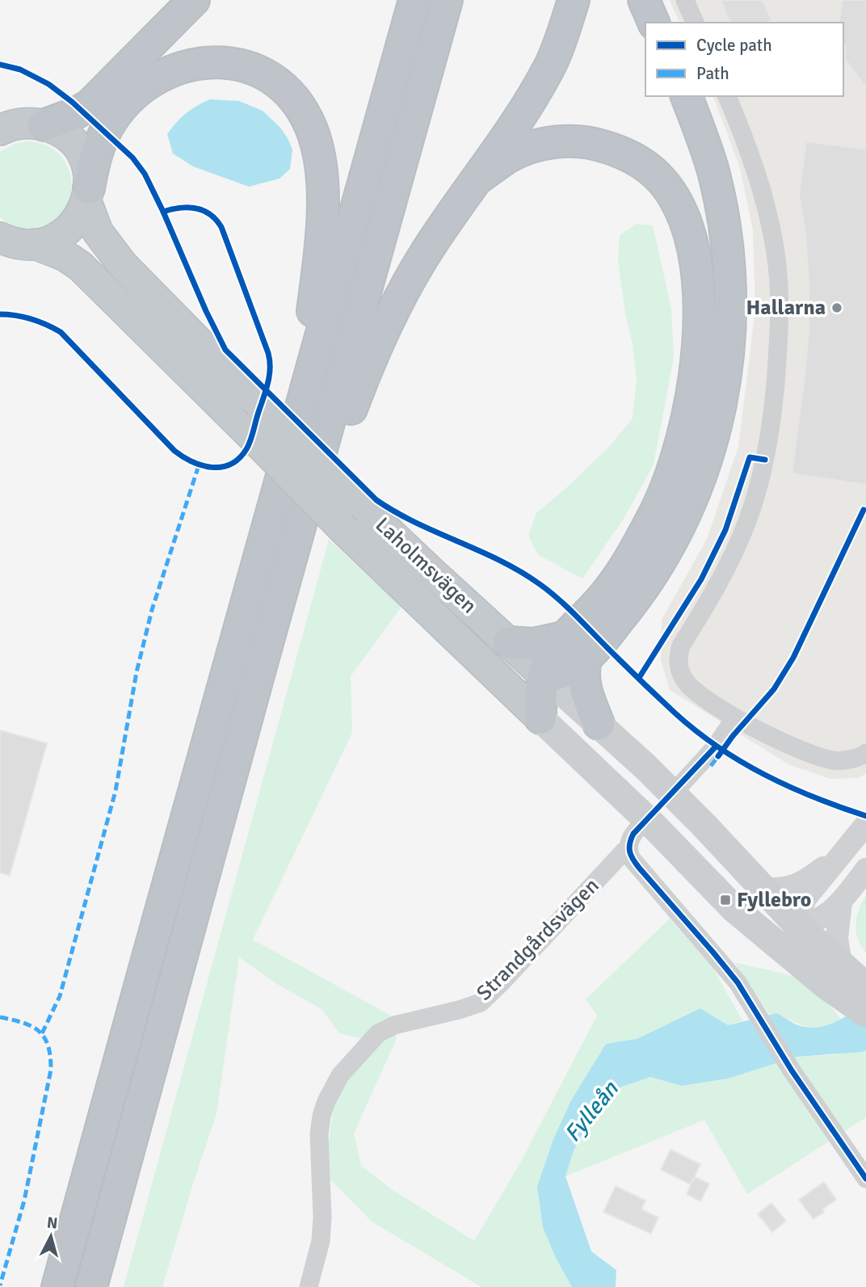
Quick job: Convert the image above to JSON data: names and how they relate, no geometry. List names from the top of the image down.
{
  "streets": {
    "highway": ["Laholmsvägen"],
    "street": ["Strandgårdsvägen"]
  },
  "water": ["Fylleån"],
  "places": {
    "other": ["Hallarna"],
    "transit": ["Fyllebro"]
  },
  "legend": ["Cycle path", "Path"],
  "north": "top"
}
